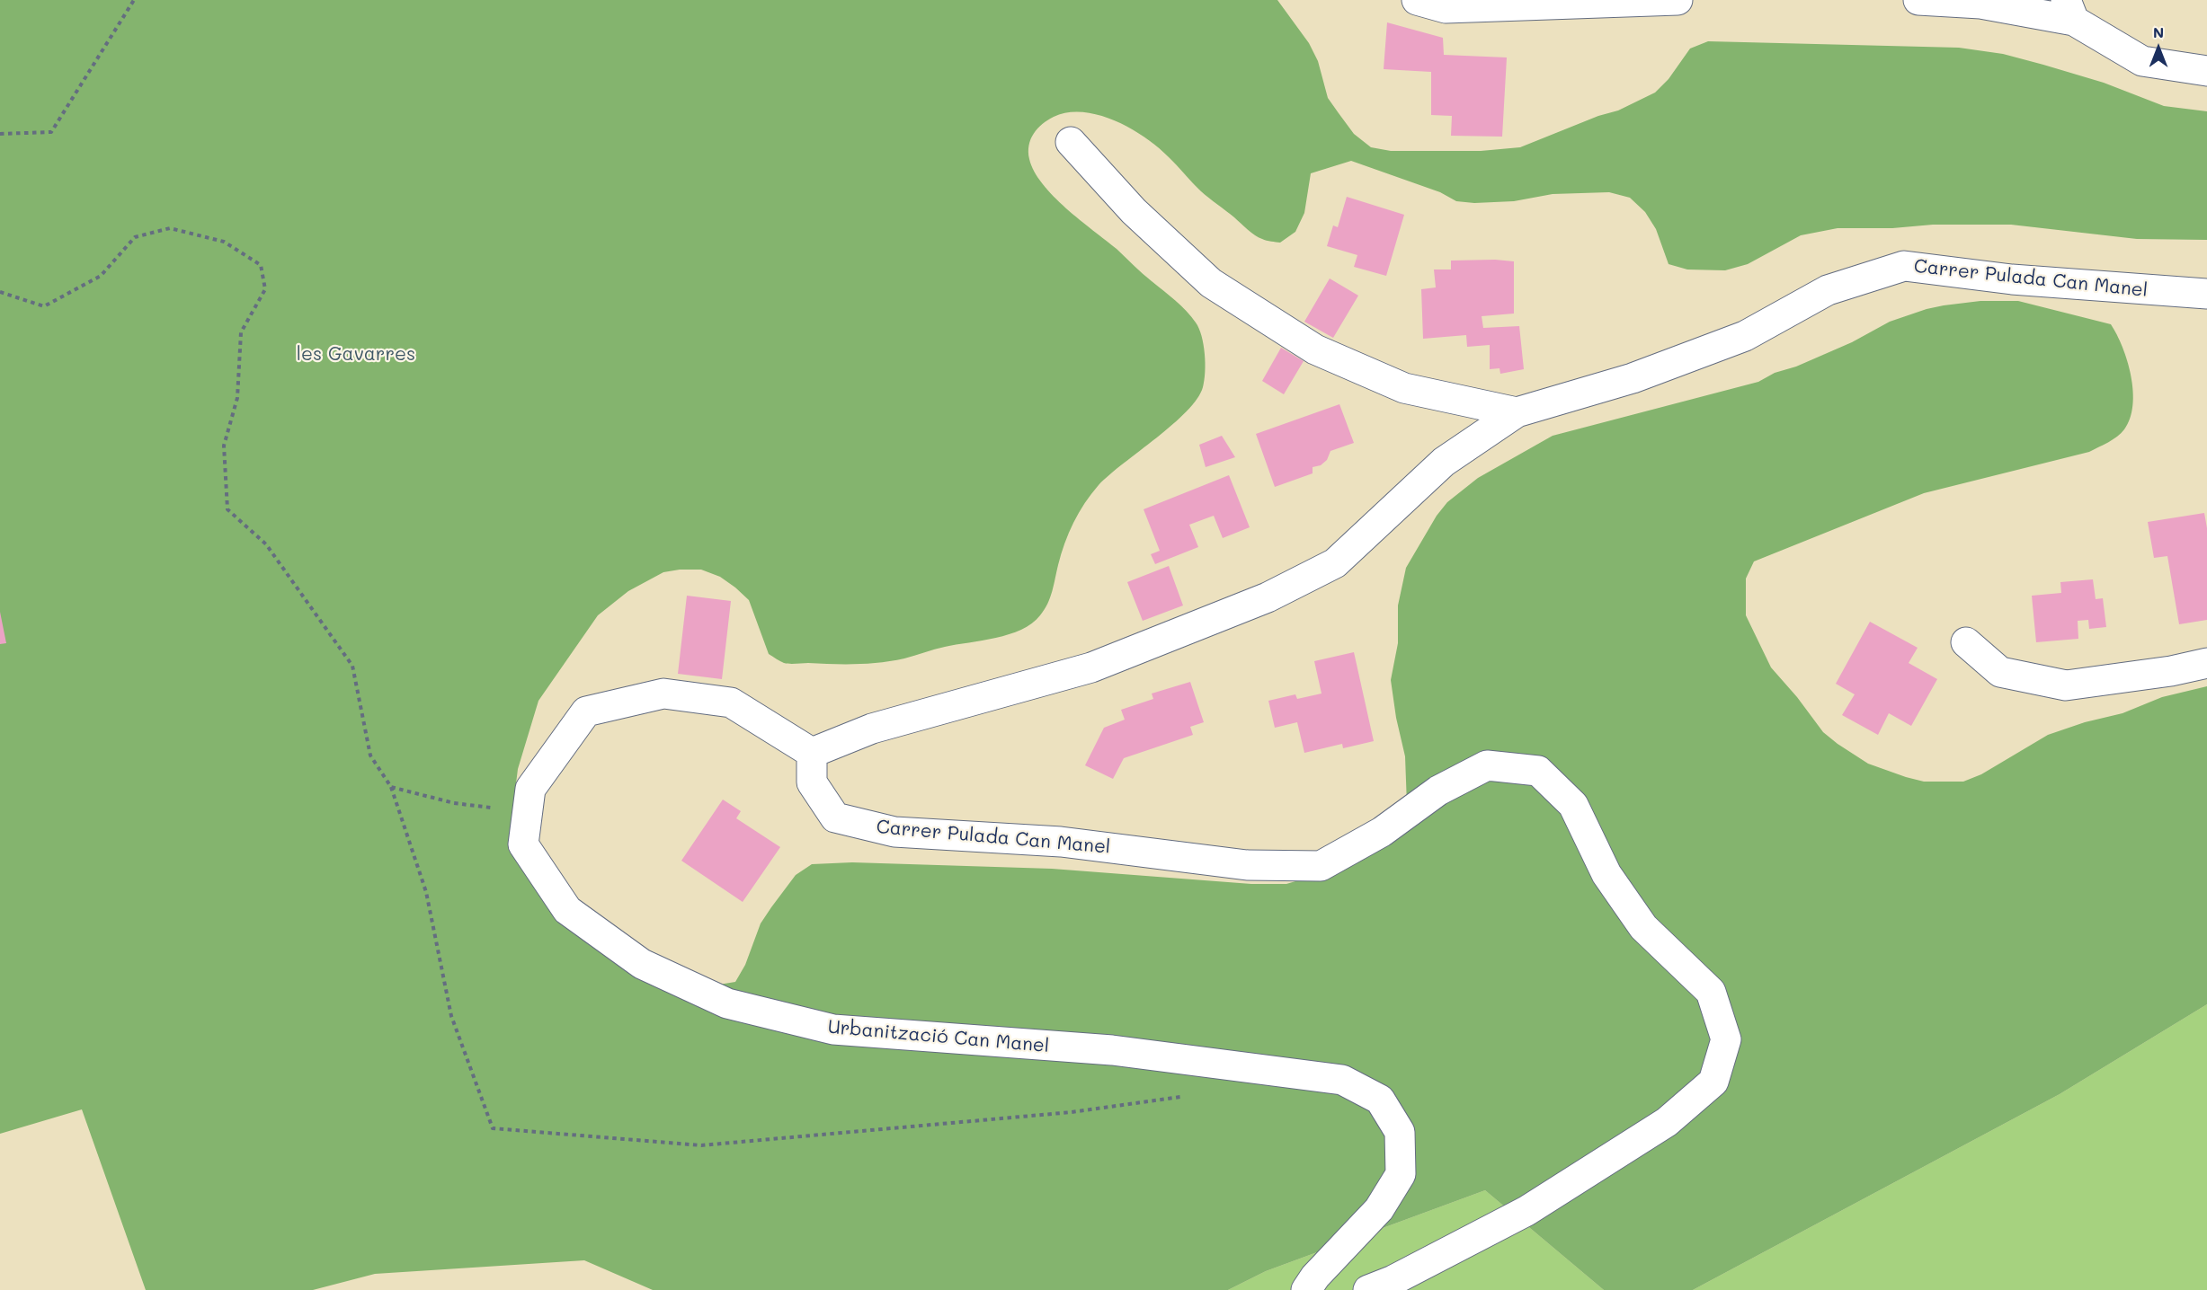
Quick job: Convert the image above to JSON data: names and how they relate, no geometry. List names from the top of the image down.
{
  "streets": {
    "street": ["Carrer Pulada Can Manel", "Urbanització Can Manel"]
  },
  "crossings": [
    ["Carrer Pulada Can Manel", "Urbanització Can Manel"]
  ],
  "parks": ["les Gavarres"],
  "north": "top"
}
